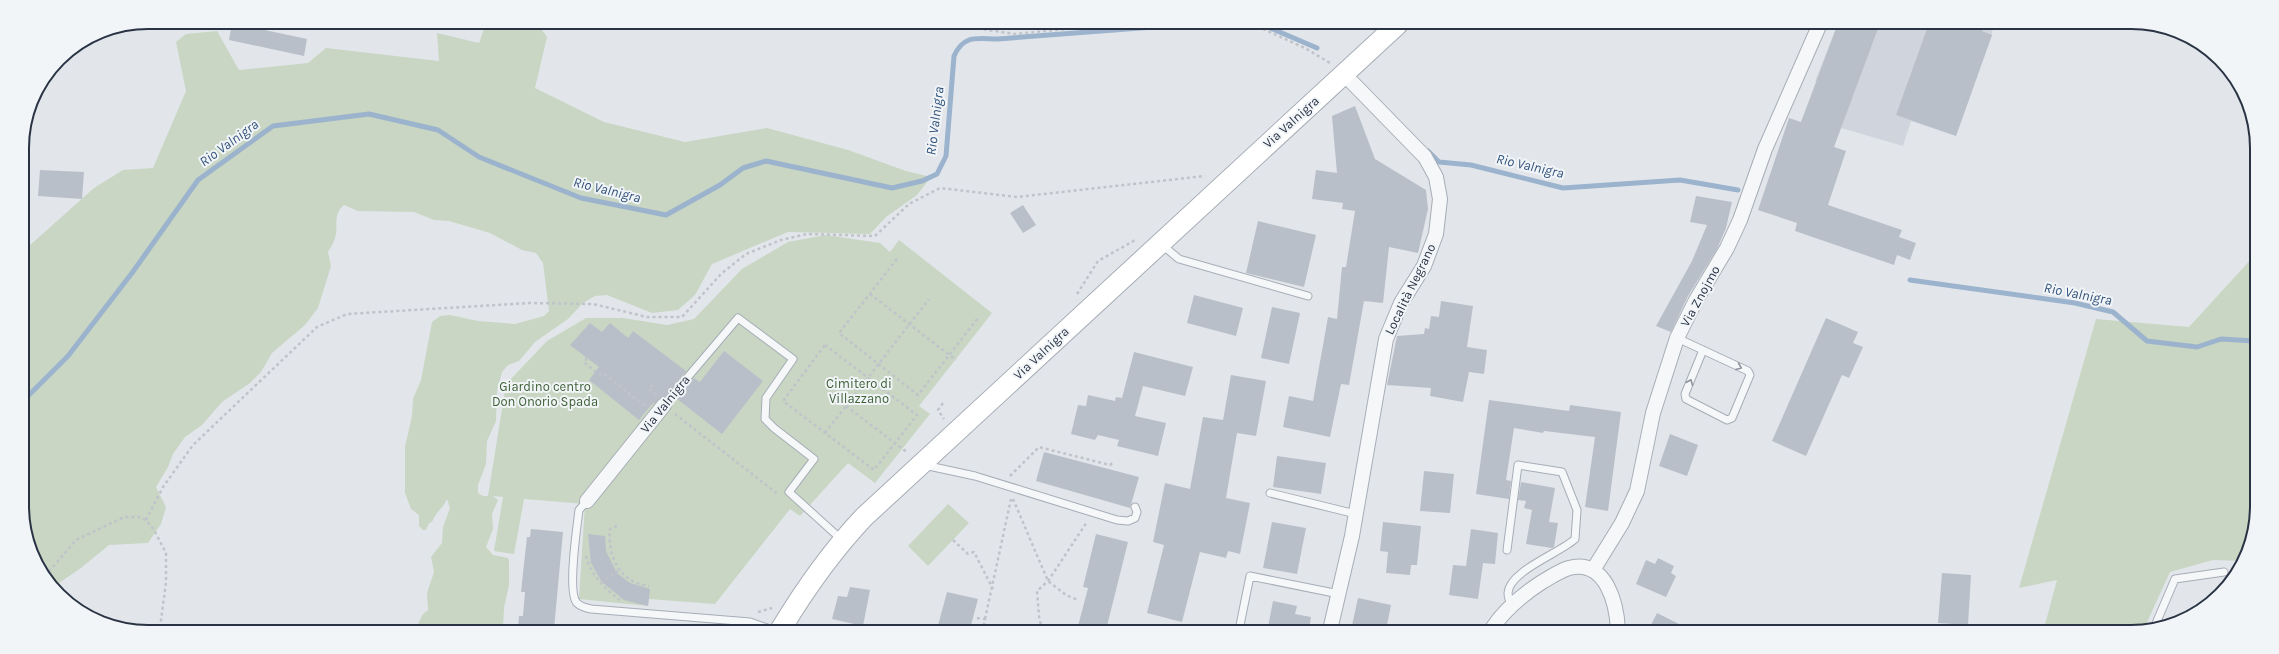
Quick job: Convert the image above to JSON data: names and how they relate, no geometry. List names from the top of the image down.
{
  "streets": {
    "main road": ["Via Valnigra"],
    "street": ["Località Negrano", "Via Znojmo"]
  },
  "crossings": [
    ["Via Valnigra", "Località Negrano"]
  ],
  "water": ["Rio Valnigra"],
  "parks": ["Cimitero di Villazzano", "Giardino centro Don Onorio Spada"]
}
